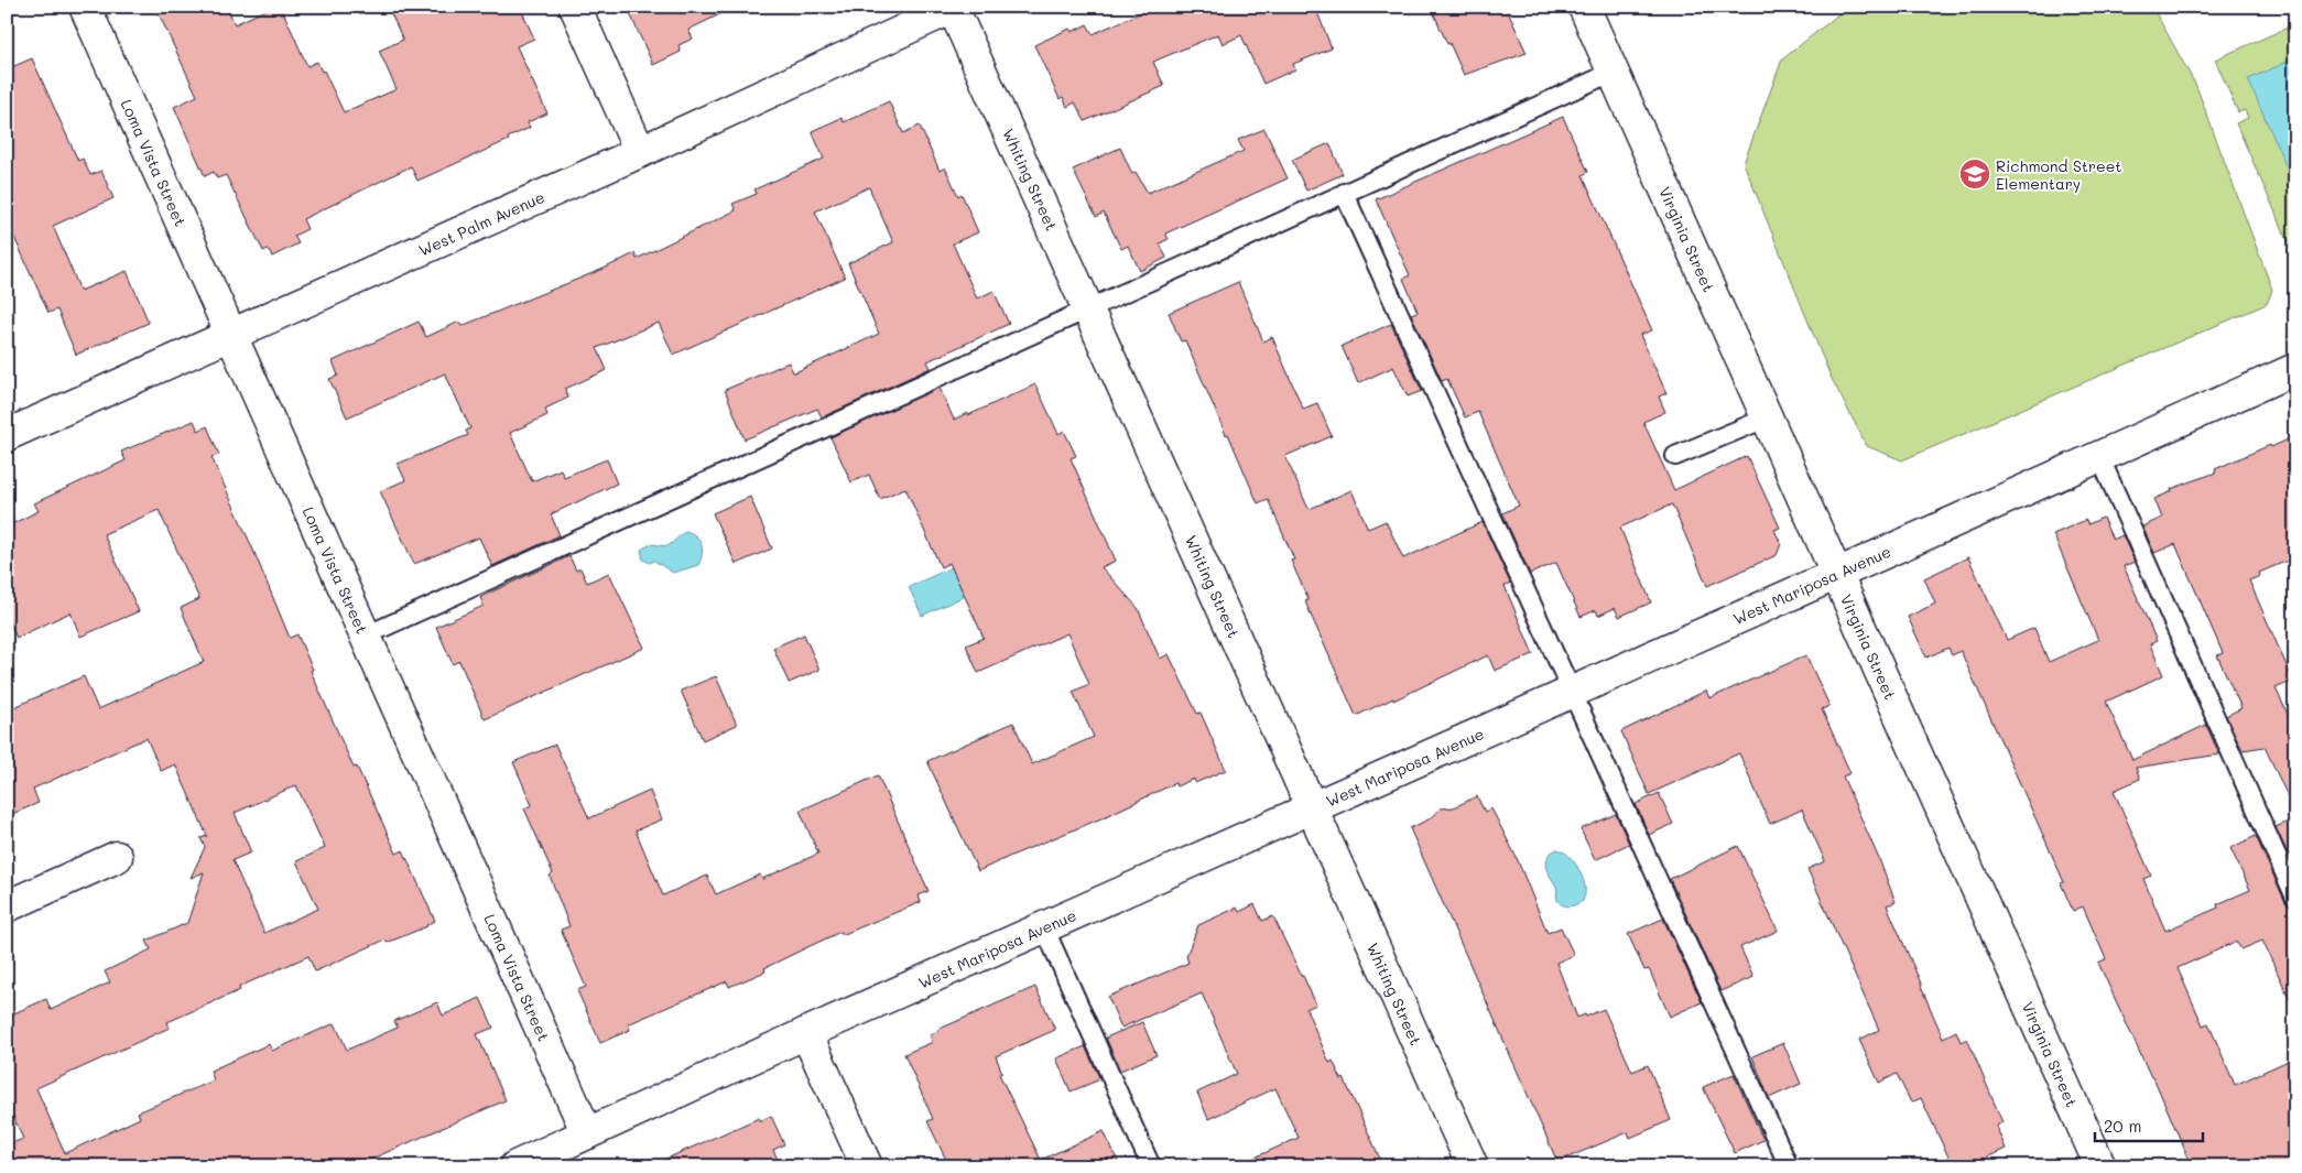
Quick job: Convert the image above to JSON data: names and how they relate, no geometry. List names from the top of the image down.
{
  "streets": {
    "street": [
      "Loma Vista Street",
      "Whiting Street",
      "West Palm Avenue",
      "Virginia Street",
      "West Mariposa Avenue"
    ]
  },
  "crossings": [
    ["Loma Vista Street", "West Palm Avenue"],
    ["Loma Vista Street", "West Mariposa Avenue"],
    ["Whiting Street", "West Palm Avenue"],
    ["Whiting Street", "West Mariposa Avenue"],
    ["Virginia Street", "West Mariposa Avenue"]
  ],
  "places": {
    "school or university": ["Richmond Street Elementary"]
  },
  "scale_bar": "20 m"
}
